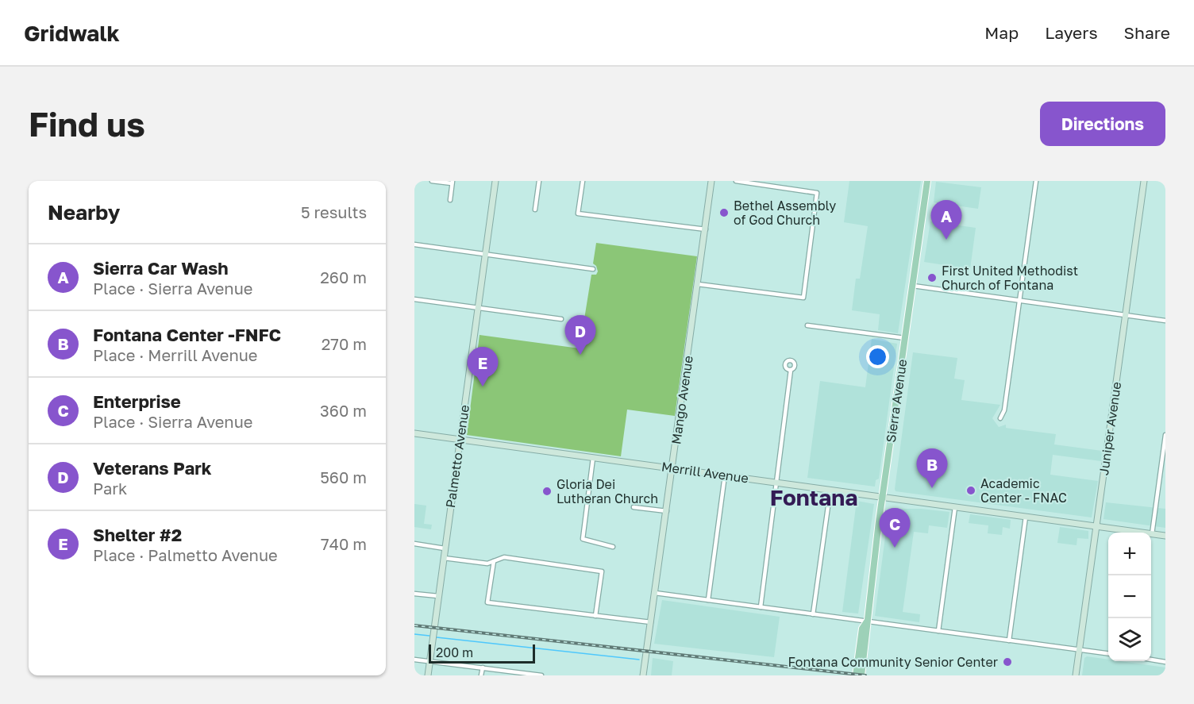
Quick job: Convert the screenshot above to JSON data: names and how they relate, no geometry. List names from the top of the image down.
{
  "streets": {
    "main road": ["Sierra Avenue"],
    "street": [
      "Mango Avenue",
      "Juniper Avenue",
      "Palmetto Avenue",
      "Merrill Avenue"
    ]
  },
  "crossings": [
    ["Mango Avenue", "Merrill Avenue"],
    ["Sierra Avenue", "Merrill Avenue"],
    ["Juniper Avenue", "Merrill Avenue"],
    ["Palmetto Avenue", "Merrill Avenue"]
  ],
  "districts": ["Fontana"],
  "places": [
    "Bethel Assembly of God Church",
    "First United Methodist Church of Fontana",
    "Academic Center - FNAC",
    "Gloria Dei Lutheran Church",
    "Fontana Community Senior Center"
  ],
  "scale_bar": "200 m",
  "page": {
    "header": "Gridwalk",
    "nav": ["Map", "Layers", "Share"],
    "buttons": "Directions",
    "title": "Find us",
    "heading": ["Nearby", "5 results"],
    "pins": [
      "A",
      "D",
      "E",
      "B",
      "C"
    ],
    "list": [
      {
        "mark": "A",
        "name": "Sierra Car Wash",
        "note": "Place · Sierra Avenue",
        "value": "260 m"
      },
      {
        "mark": "B",
        "name": "Fontana Center -FNFC",
        "note": "Place · Merrill Avenue",
        "value": "270 m"
      },
      {
        "mark": "C",
        "name": "Enterprise",
        "note": "Place · Sierra Avenue",
        "value": "360 m"
      },
      {
        "mark": "D",
        "name": "Veterans Park",
        "note": "Park",
        "value": "560 m"
      },
      {
        "mark": "E",
        "name": "Shelter #2",
        "note": "Place · Palmetto Avenue",
        "value": "740 m"
      }
    ],
    "map_buttons": ["+", "−"],
    "scale": "200 m"
  }
}
